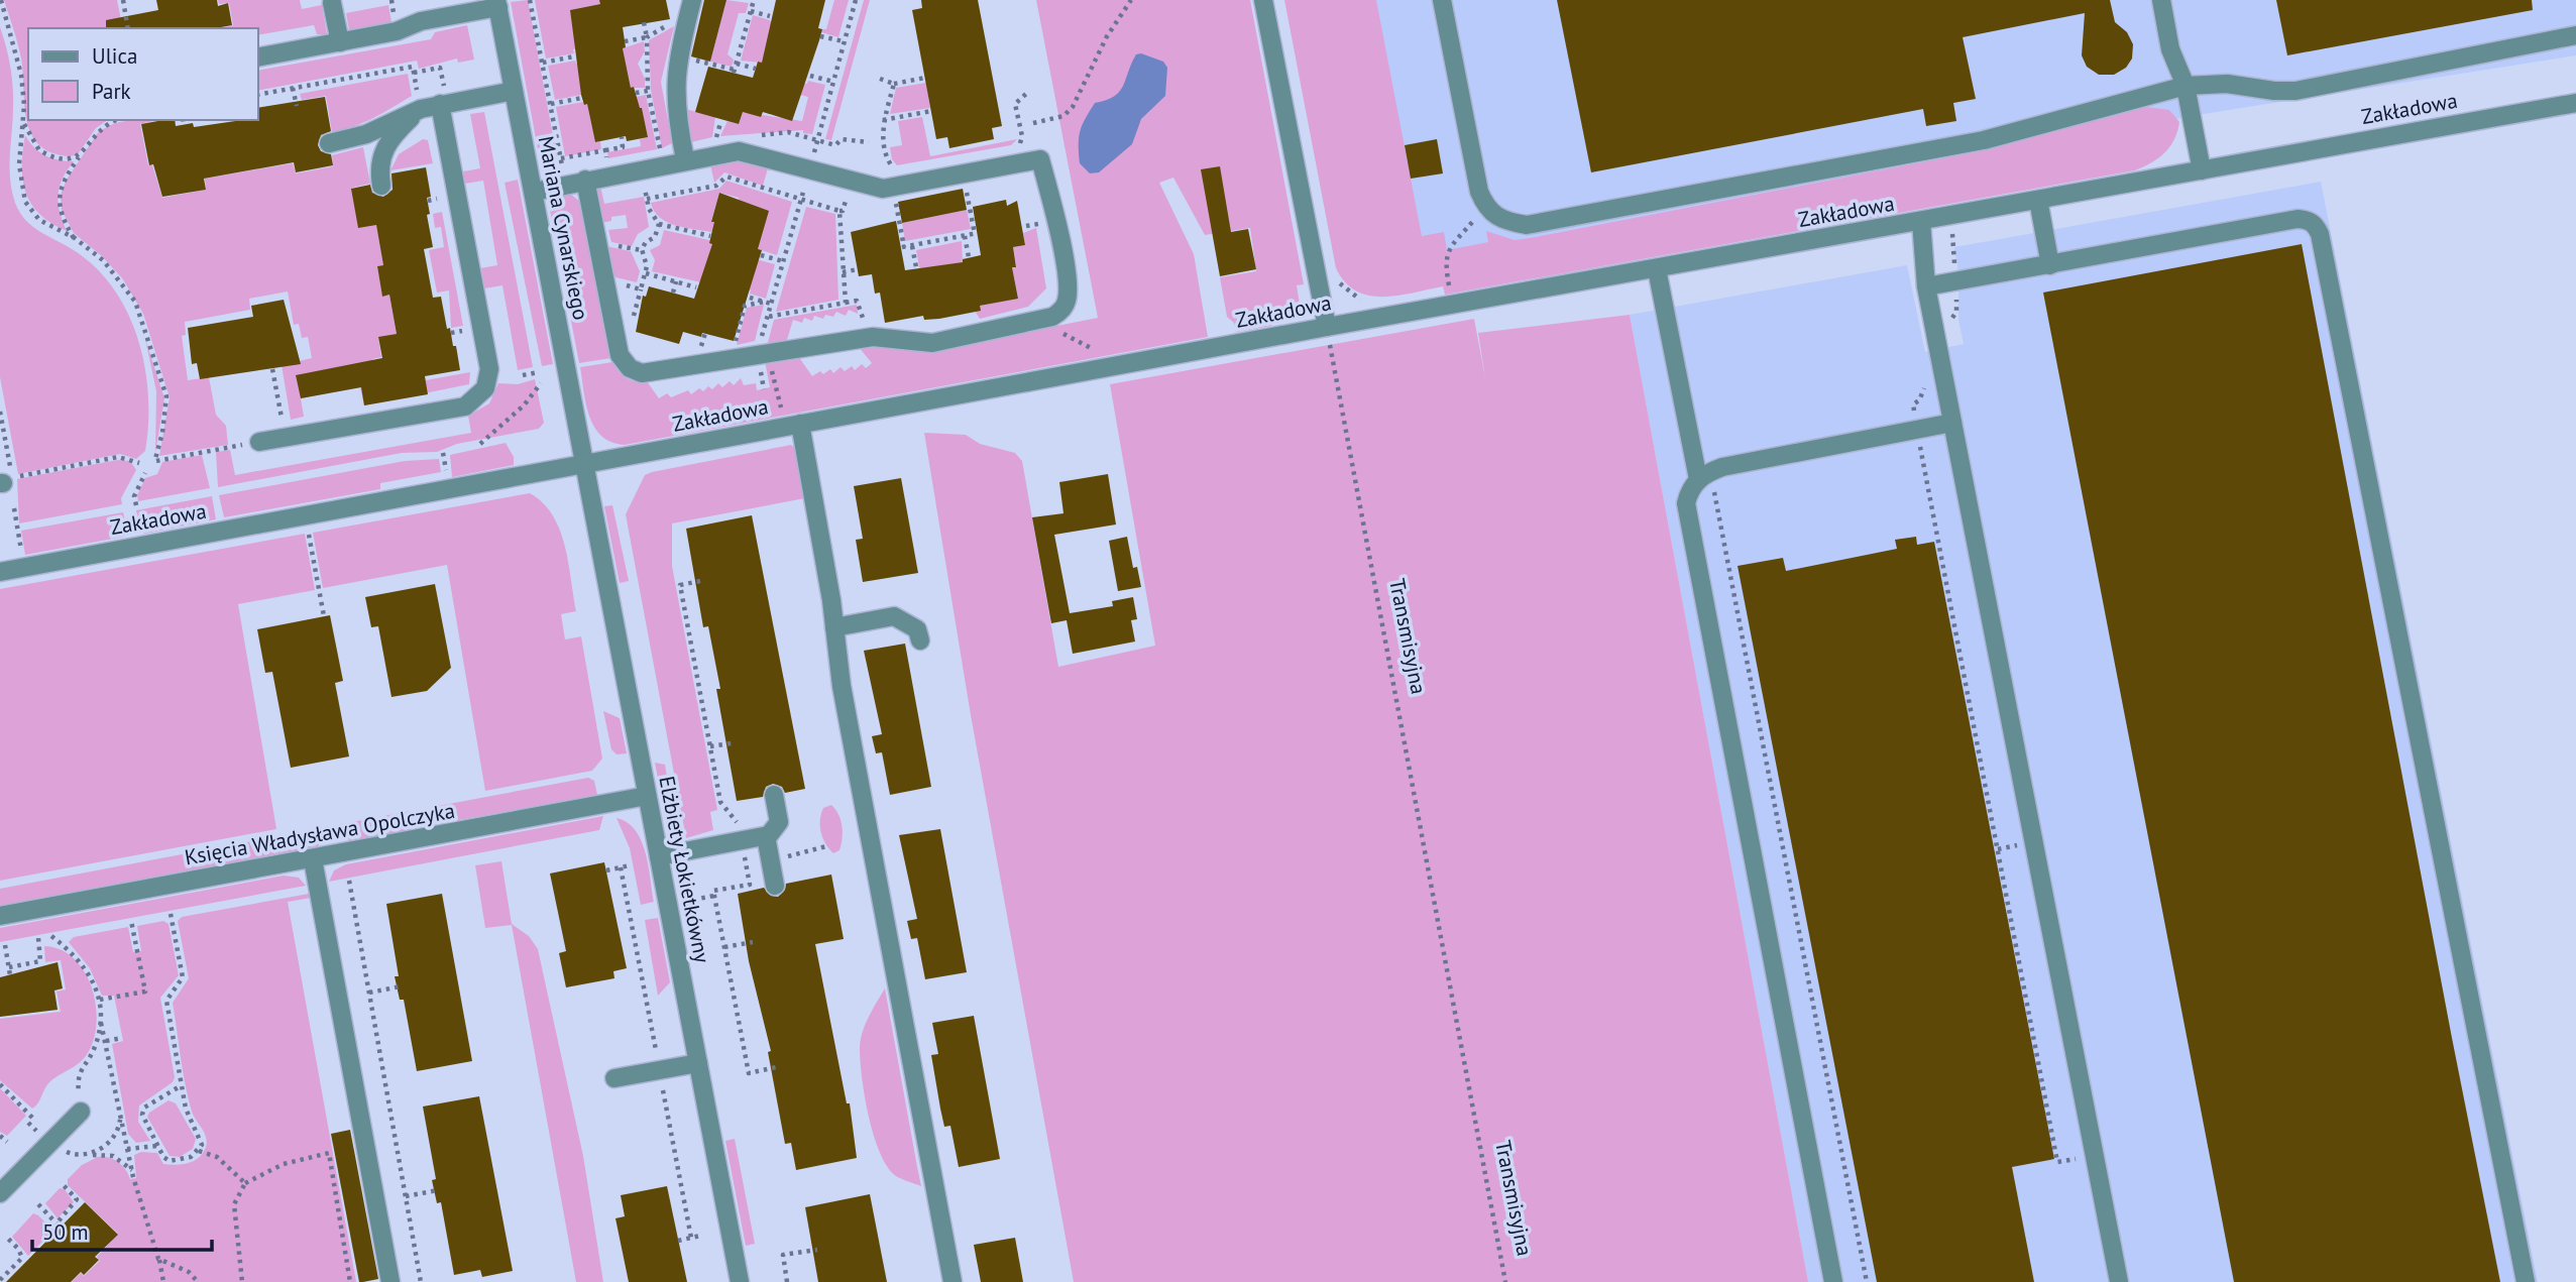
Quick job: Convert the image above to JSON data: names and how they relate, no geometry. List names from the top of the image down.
{
  "streets": {
    "street": [
      "Zakładowa",
      "Mariana Cynarskiego",
      "Księcia Władysława Opolczyka",
      "Elżbiety Łokietkówny"
    ],
    "path": ["Transmisyjna"]
  },
  "crossings": [
    ["Zakładowa", "Mariana Cynarskiego"],
    ["Zakładowa", "Transmisyjna"],
    ["Zakładowa", "Elżbiety Łokietkówny"],
    ["Mariana Cynarskiego", "Elżbiety Łokietkówny"],
    ["Księcia Władysława Opolczyka", "Elżbiety Łokietkówny"]
  ],
  "legend": ["Ulica", "Park"],
  "scale_bar": "50 m"
}
